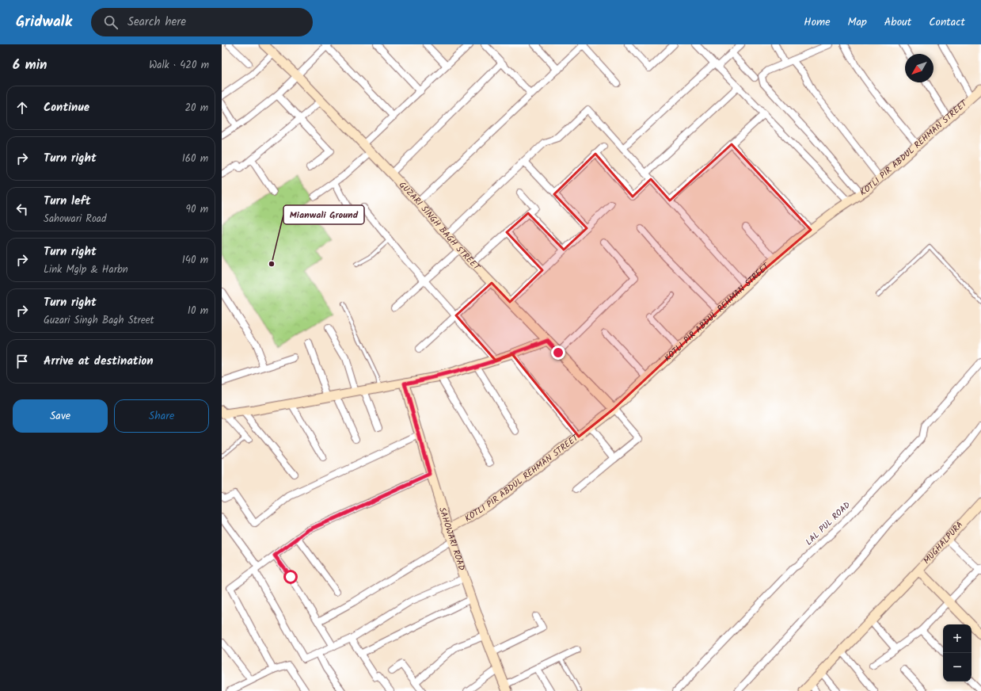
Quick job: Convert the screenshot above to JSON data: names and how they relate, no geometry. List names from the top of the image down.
{
  "streets": {
    "street": [
      "KOTLI PIR ABDUL REHMAN STREET",
      "GUZARI SINGH BAGH STREET",
      "LAL PUL ROAD",
      "SAHOWARI ROAD",
      "MUGHALPURA"
    ]
  },
  "crossings": [
    ["KOTLI PIR ABDUL REHMAN STREET", "GUZARI SINGH BAGH STREET"],
    ["KOTLI PIR ABDUL REHMAN STREET", "SAHOWARI ROAD"]
  ],
  "places": ["Mianwali Ground"],
  "north": "bottom left",
  "page": {
    "header": "Gridwalk",
    "search": "Search here",
    "nav": [
      "Home",
      "Map",
      "About",
      "Contact"
    ],
    "heading": ["6 min", "Walk · 420 m"],
    "list": [
      ["Continue", "20 m"],
      ["Turn right", "160 m"],
      ["Turn left", "Sahowari Road", "90 m"],
      ["Turn right", "Link Mglp & Harbn", "140 m"],
      ["Turn right", "Guzari Singh Bagh Street", "10 m"],
      "Arrive at destination"
    ],
    "buttons": ["Save", "Share"],
    "map_buttons": ["+", "−"]
  }
}
